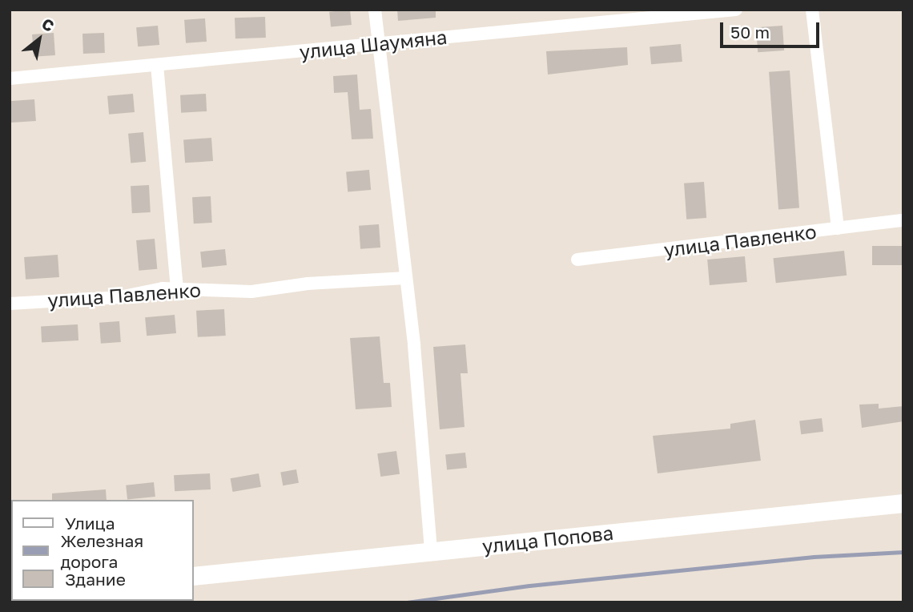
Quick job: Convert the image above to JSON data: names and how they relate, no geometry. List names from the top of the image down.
{
  "streets": {
    "main road": ["улица Попова"],
    "street": ["улица Шаумяна", "улица Павленко"]
  },
  "legend": ["Улица", "Железная дорога", "Здание"],
  "scale_bar": "50 m",
  "north": "top right"
}
